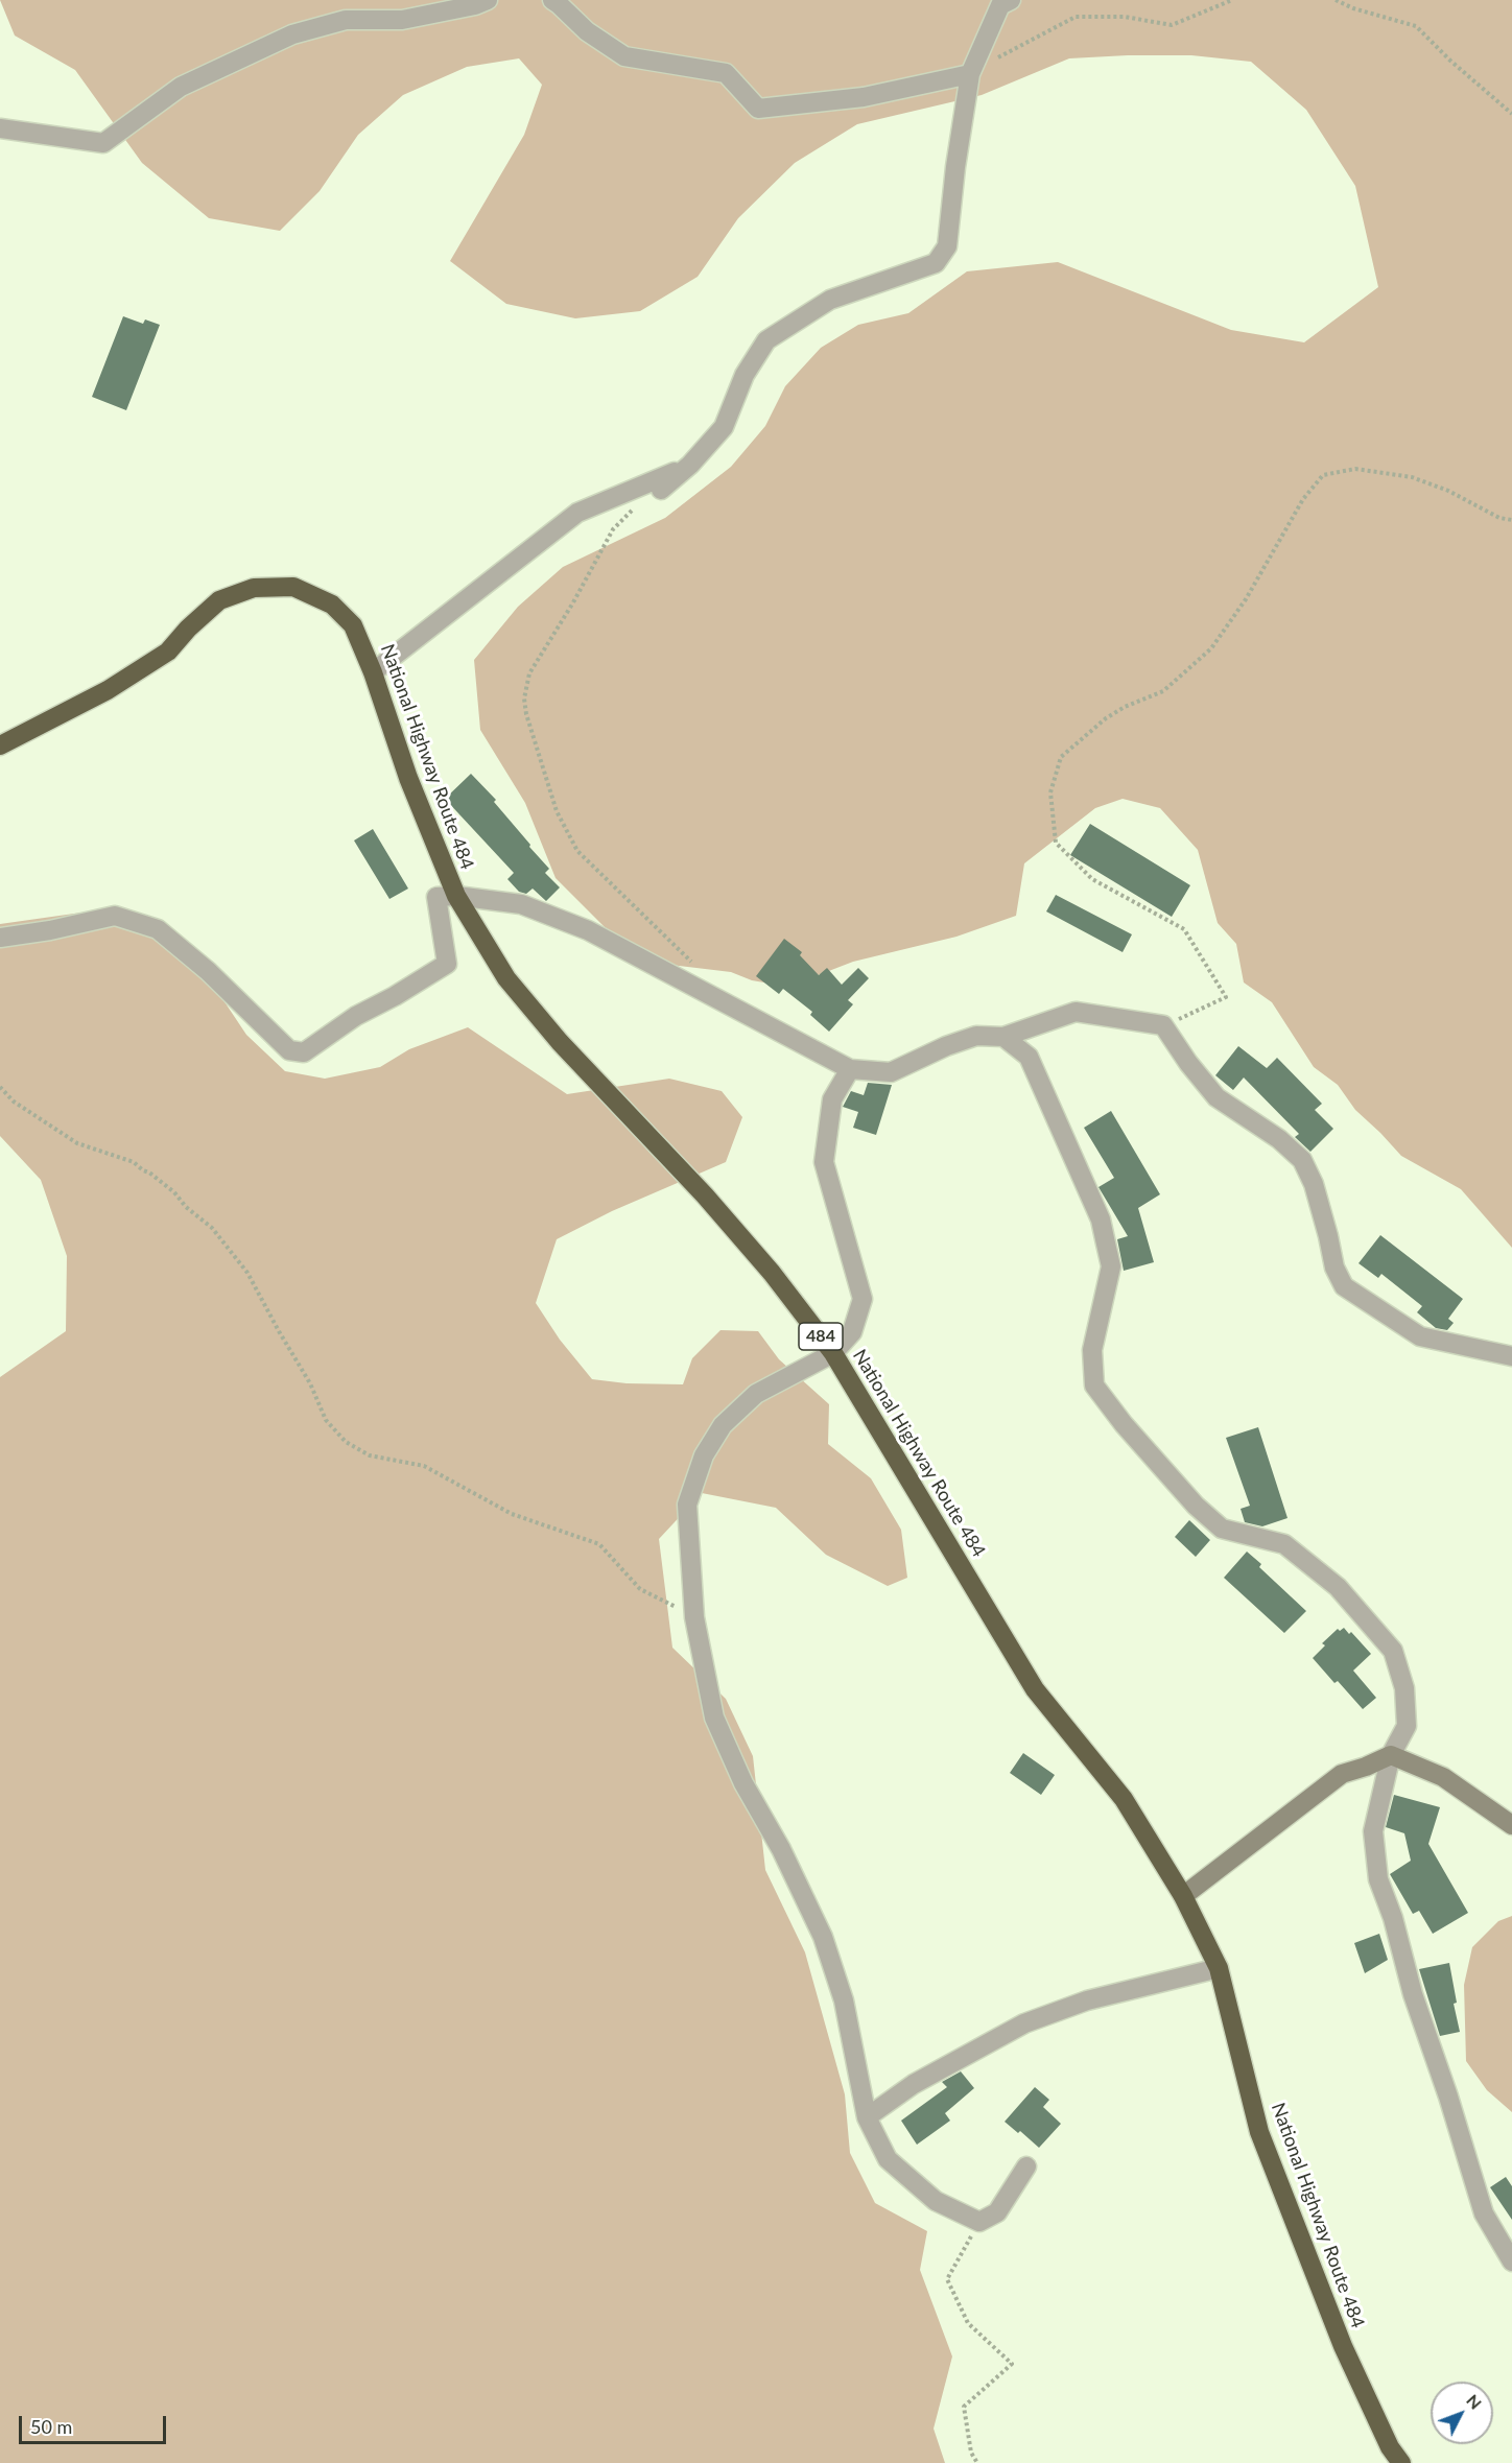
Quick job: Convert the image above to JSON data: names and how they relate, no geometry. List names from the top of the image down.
{
  "streets": {
    "highway": ["National Highway Route 484", "484"]
  },
  "scale_bar": "50 m",
  "north": "top right"
}
